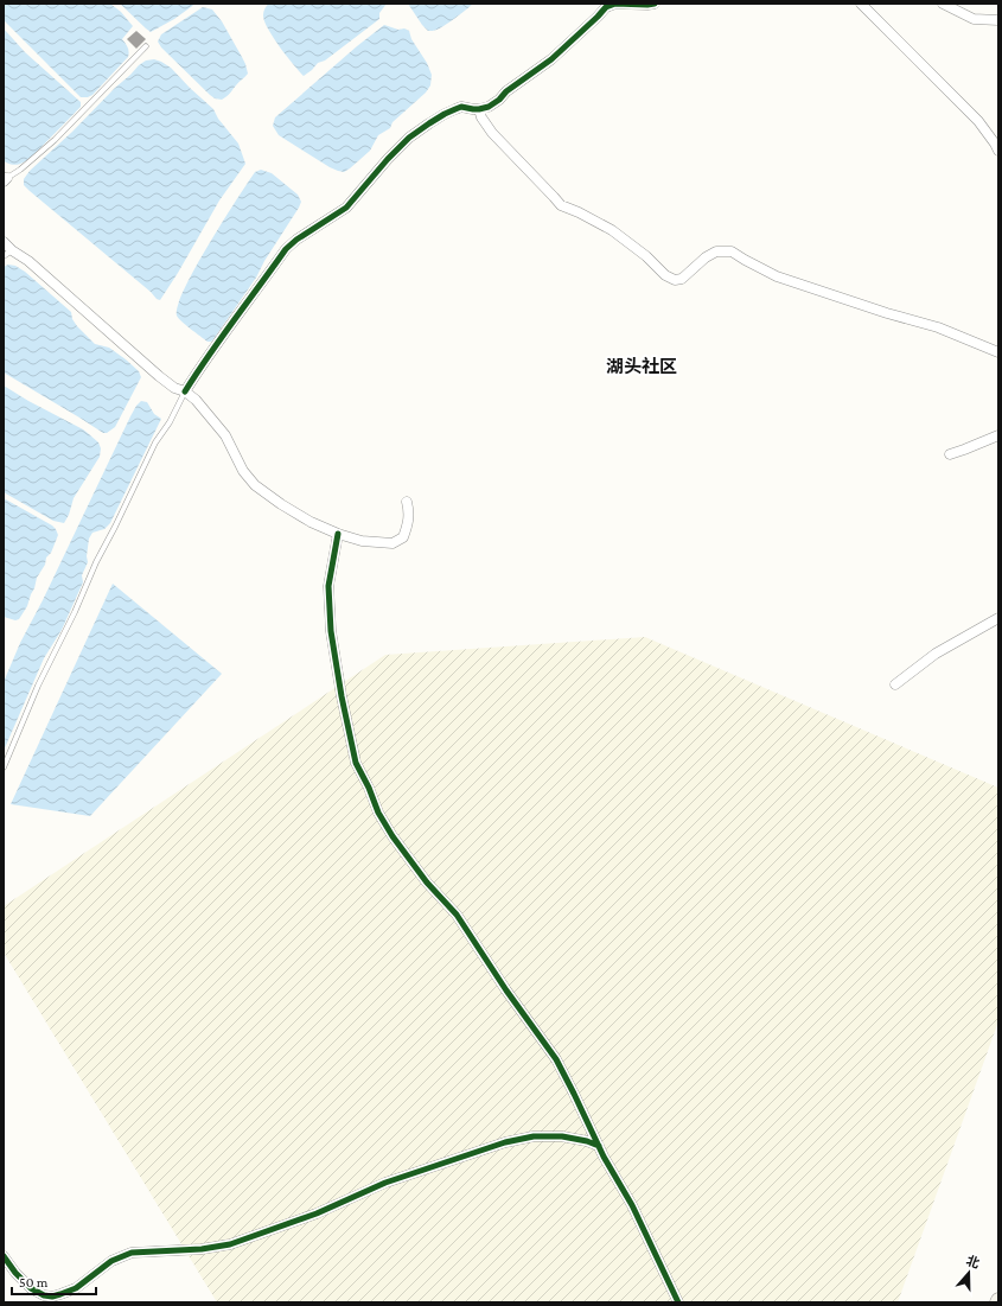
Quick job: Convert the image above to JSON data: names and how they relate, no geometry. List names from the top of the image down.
{
  "districts": ["湖头社区"],
  "scale_bar": "50 m",
  "north": "top"
}
